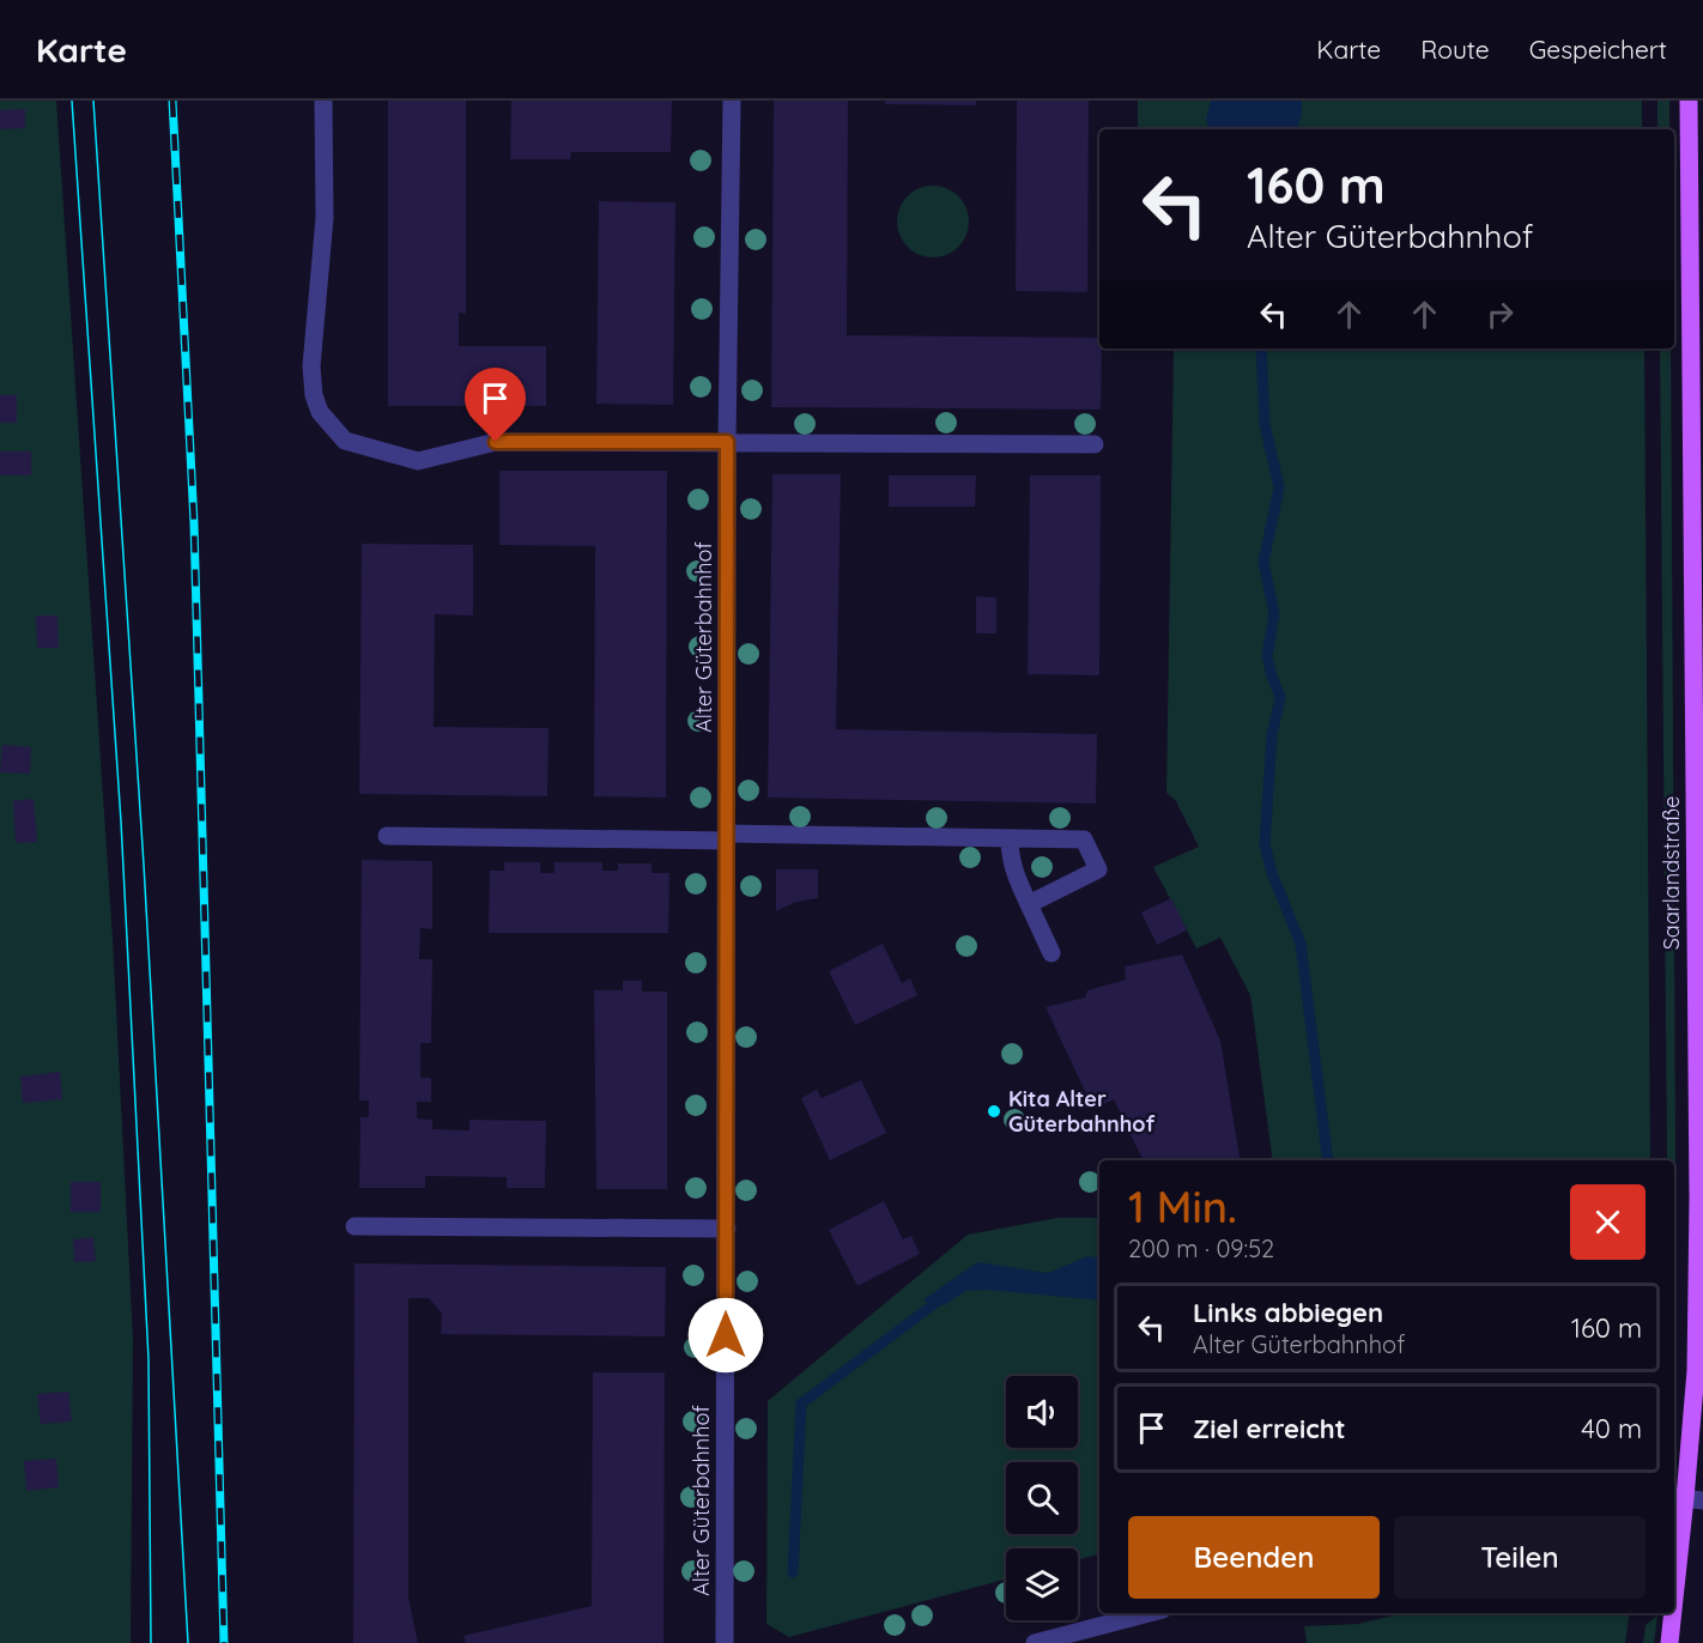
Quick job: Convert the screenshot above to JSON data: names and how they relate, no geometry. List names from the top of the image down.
{
  "streets": {
    "main road": ["Saarlandstraße"],
    "street": ["Alter Güterbahnhof"]
  },
  "places": ["Kita Alter Güterbahnhof"],
  "page": {
    "header": "Karte",
    "nav": ["Karte", "Route", "Gespeichert"],
    "turn": ["160 m", "Alter Güterbahnhof"],
    "heading": ["1 Min.", "200 m · 09:52"],
    "list": [
      {
        "name": "Links abbiegen",
        "note": "Alter Güterbahnhof",
        "value": "160 m"
      },
      {
        "name": "Ziel erreicht",
        "value": "40 m"
      }
    ],
    "buttons": ["Beenden", "Teilen"]
  }
}
